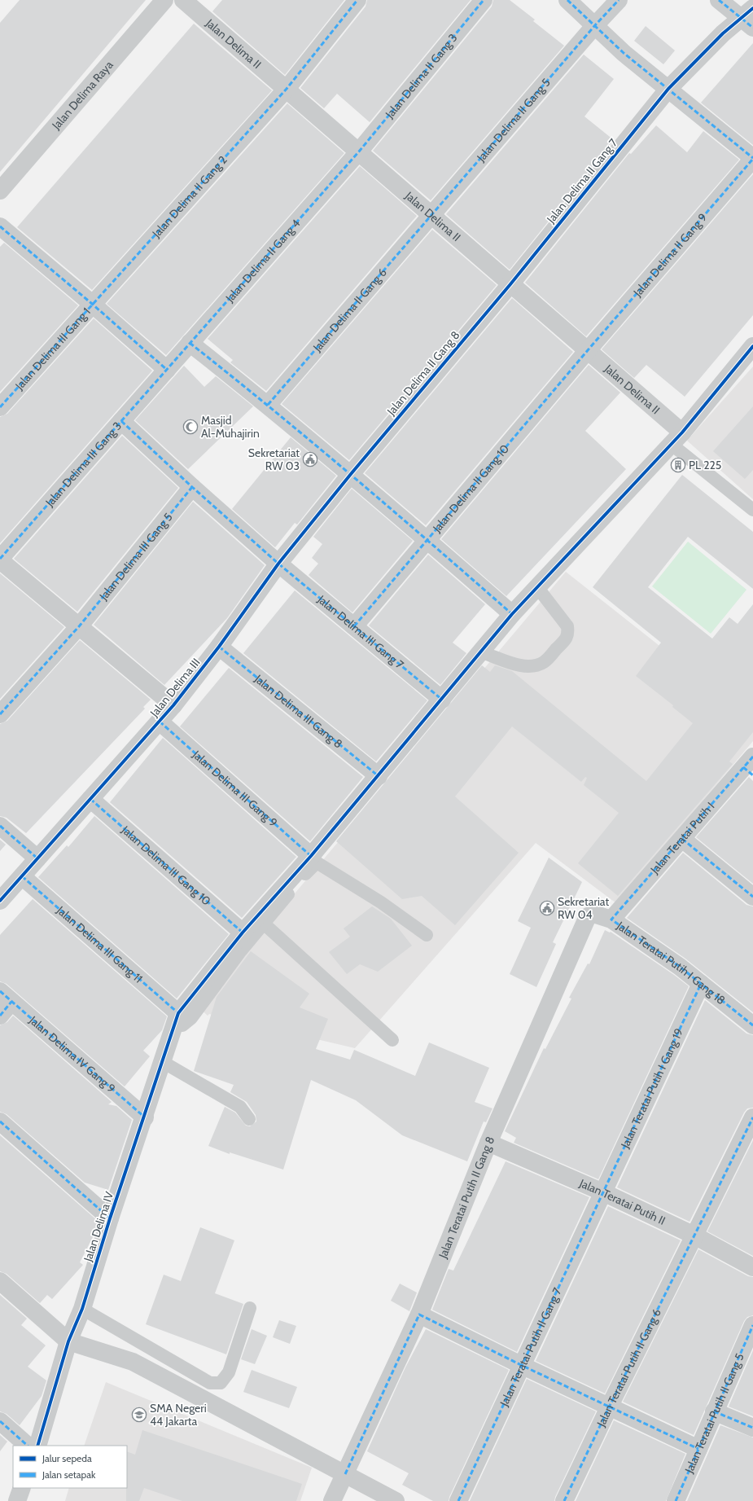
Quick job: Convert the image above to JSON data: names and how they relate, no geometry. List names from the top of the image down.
{
  "streets": {
    "street": [
      "Jalan Delima II",
      "Jalan Delima II Gang 3",
      "Jalan Delima Raya",
      "Jalan Delima II Gang 5",
      "Jalan Delima II Gang 7",
      "Jalan Delima II Gang 2",
      "Jalan Delima II Gang 9",
      "Jalan Delima II Gang 4",
      "Jalan Delima II Gang 6",
      "Jalan Delima III Gang 1",
      "Jalan Delima II Gang 8",
      "Jalan Delima III Gang 3",
      "Jalan Delima II Gang 10",
      "Jalan Delima III Gang 5",
      "Jalan Delima III Gang 7",
      "Jalan Delima III",
      "Jalan Delima III Gang 8",
      "Jalan Delima III Gang 9",
      "Jalan Teratai Putih I",
      "Jalan Delima III Gang 10",
      "Jalan Delima III Gang 11",
      "Jalan Teratai Putih I Gang 18",
      "Jalan Delima IV Gang 9",
      "Jalan Teratai Putih I Gang 19",
      "Jalan Teratai Putih II Gang 8",
      "Jalan Teratai Putih II",
      "Jalan Delima IV",
      "Jalan Teratai Putih II Gang 7",
      "Jalan Teratai Putih II Gang 6",
      "Jalan Teratai Putih II Gang 5"
    ]
  },
  "crossings": [
    ["Jalan Delima II", "Jalan Delima II Gang 3"],
    ["Jalan Delima II", "Jalan Delima II Gang 5"],
    ["Jalan Delima II", "Jalan Delima II Gang 7"],
    ["Jalan Delima II", "Jalan Delima II Gang 2"],
    ["Jalan Delima II", "Jalan Delima II Gang 9"],
    ["Jalan Delima II", "Jalan Delima II Gang 4"],
    ["Jalan Delima II", "Jalan Delima II Gang 6"],
    ["Jalan Delima II", "Jalan Delima II Gang 8"],
    ["Jalan Delima II", "Jalan Delima II Gang 10"],
    ["Jalan Delima II Gang 3", "Jalan Delima II Gang 4"],
    ["Jalan Delima II Gang 5", "Jalan Delima II Gang 6"],
    ["Jalan Delima II Gang 7", "Jalan Delima II Gang 8"],
    ["Jalan Delima II Gang 2", "Jalan Delima III Gang 1"],
    ["Jalan Delima II Gang 9", "Jalan Delima II Gang 10"],
    ["Jalan Delima II Gang 4", "Jalan Delima III Gang 3"],
    ["Jalan Delima II Gang 8", "Jalan Delima III"],
    ["Jalan Delima III Gang 3", "Jalan Delima III Gang 7"],
    ["Jalan Delima III Gang 3", "Jalan Delima III"],
    ["Jalan Delima II Gang 10", "Jalan Delima III Gang 7"],
    ["Jalan Delima III Gang 5", "Jalan Delima III Gang 7"],
    ["Jalan Delima III Gang 5", "Jalan Delima III"],
    ["Jalan Delima III Gang 7", "Jalan Delima III"],
    ["Jalan Delima III", "Jalan Delima III Gang 8"],
    ["Jalan Delima III", "Jalan Delima III Gang 9"],
    ["Jalan Delima III", "Jalan Delima III Gang 10"],
    ["Jalan Delima III", "Jalan Delima III Gang 11"],
    ["Jalan Teratai Putih I", "Jalan Teratai Putih I Gang 18"],
    ["Jalan Delima III Gang 11", "Jalan Delima IV"],
    ["Jalan Teratai Putih I Gang 18", "Jalan Teratai Putih I Gang 19"],
    ["Jalan Teratai Putih I Gang 18", "Jalan Teratai Putih II Gang 8"],
    ["Jalan Delima IV Gang 9", "Jalan Delima IV"],
    ["Jalan Teratai Putih I Gang 19", "Jalan Teratai Putih II"],
    ["Jalan Teratai Putih I Gang 19", "Jalan Teratai Putih II Gang 7"],
    ["Jalan Teratai Putih II Gang 8", "Jalan Teratai Putih II"],
    ["Jalan Teratai Putih II", "Jalan Teratai Putih II Gang 7"],
    ["Jalan Teratai Putih II", "Jalan Teratai Putih II Gang 6"]
  ],
  "places": {
    "mosque": ["Masjid Al-Muhajirin"],
    "public building": ["Sekretariat RW 03", "Sekretariat RW 04"],
    "building": ["PL 225"],
    "school or university": ["SMA Negeri 44 Jakarta"]
  },
  "legend": ["Jalur sepeda", "Jalan setapak"]
}
